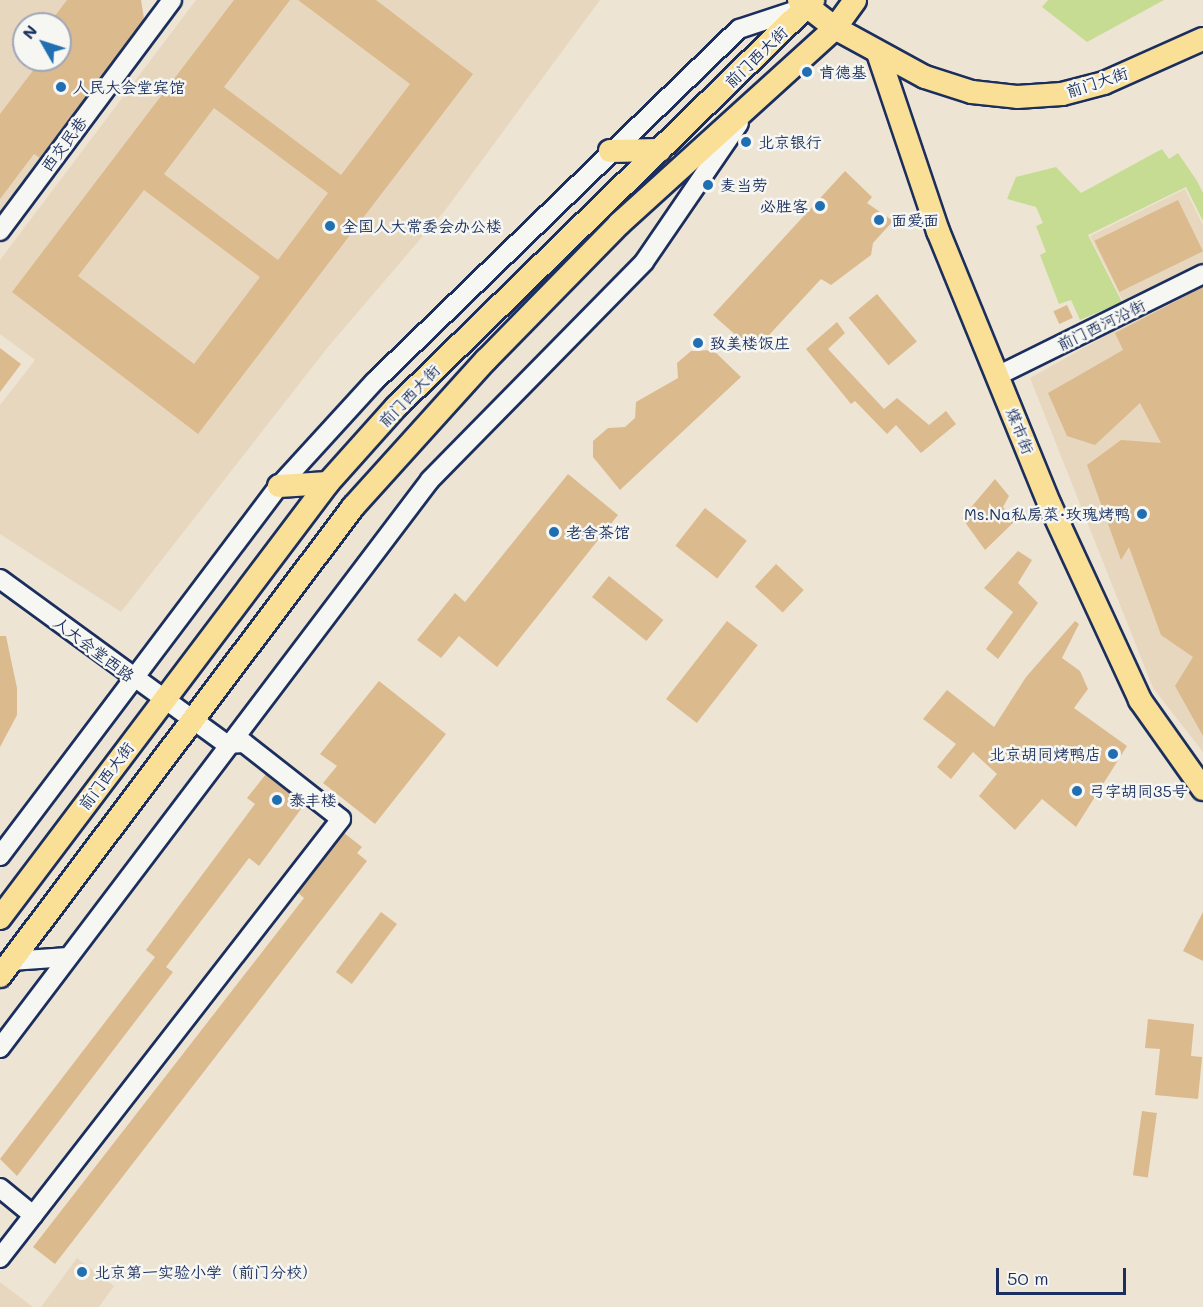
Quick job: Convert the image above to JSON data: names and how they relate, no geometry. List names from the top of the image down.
{
  "streets": {
    "main road": ["前门西大街", "前门大街", "煤市街"],
    "street": ["西交民巷", "前门西河沿街", "人大会堂西路"]
  },
  "crossings": [
    ["前门西大街", "前门大街"],
    ["前门西大街", "人大会堂西路"],
    ["前门大街", "煤市街"],
    ["前门西河沿街", "煤市街"]
  ],
  "places": [
    "肯德基",
    "人民大会堂宾馆",
    "北京银行",
    "麦当劳",
    "必胜客",
    "面爱面",
    "全国人大常委会办公楼",
    "致美楼饭庄",
    "Ms.Na私房菜·玫瑰烤鸭",
    "老舍茶馆",
    "北京胡同烤鸭店",
    "弓字胡同35号",
    "泰丰楼",
    "北京第一实验小学（前门分校）"
  ],
  "scale_bar": "50 m",
  "north": "top left"
}
